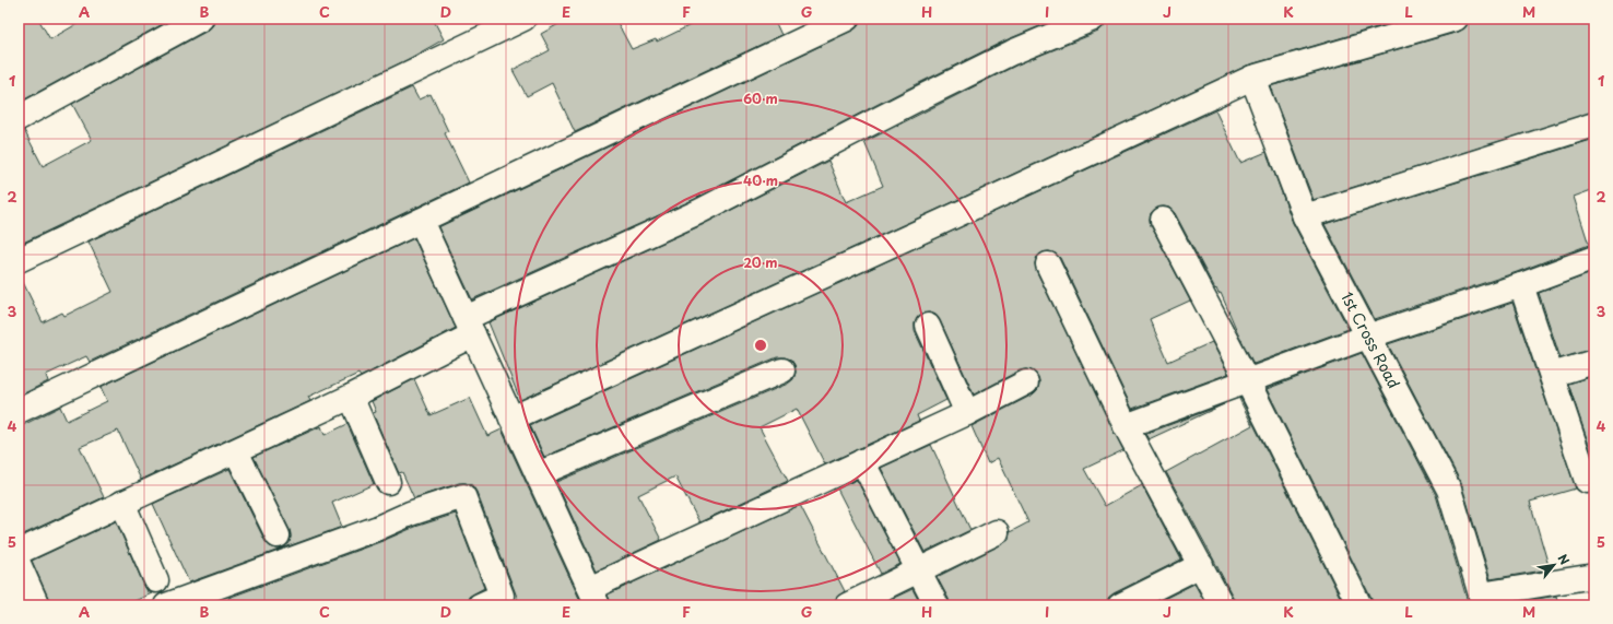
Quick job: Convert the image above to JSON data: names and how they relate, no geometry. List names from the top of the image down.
{
  "streets": {
    "street": ["1st Cross Road"]
  },
  "north": "top right",
  "grid": {
    "columns": [
      "A",
      "B",
      "C",
      "D",
      "E",
      "F",
      "G",
      "H",
      "I",
      "J",
      "K",
      "L",
      "M"
    ],
    "rows": [
      "1",
      "2",
      "3",
      "4",
      "5"
    ]
  },
  "rings": ["60 m", "40 m", "20 m"]
}
